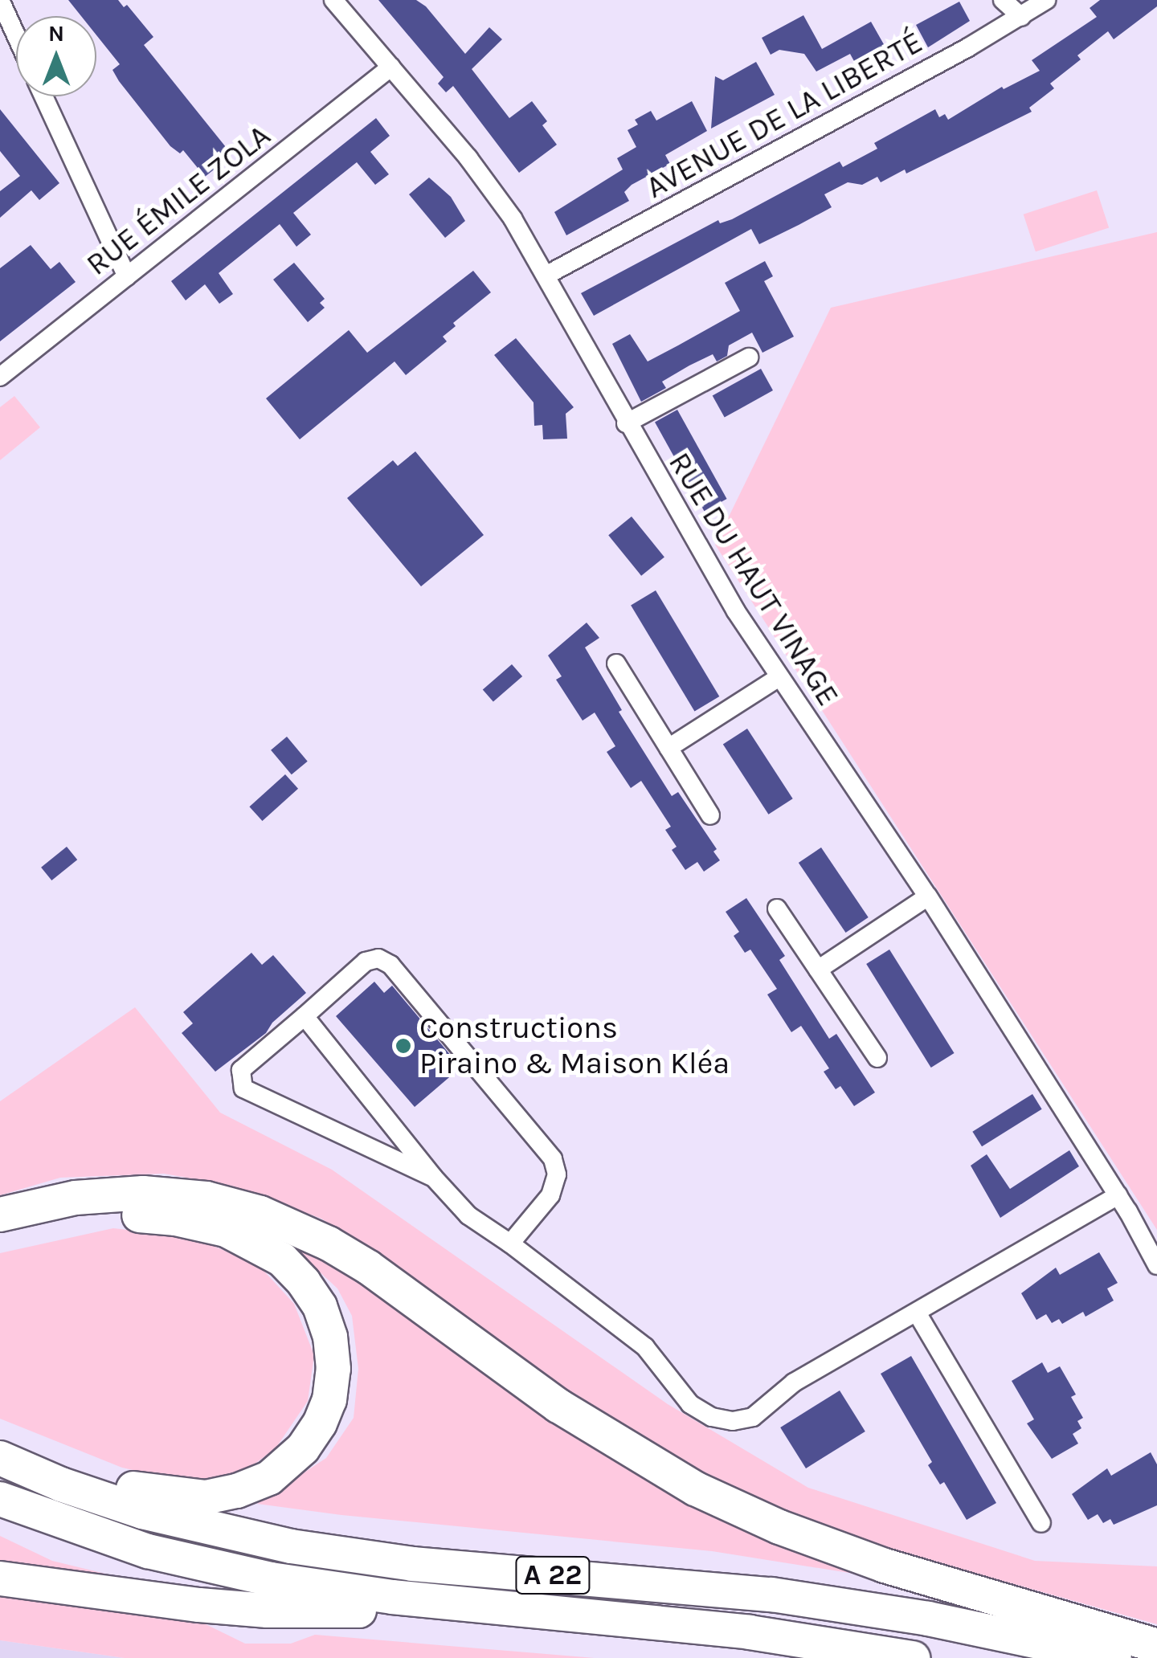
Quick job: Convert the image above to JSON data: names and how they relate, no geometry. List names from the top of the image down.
{
  "streets": {
    "highway": ["A 22"],
    "street": ["AVENUE DE LA LIBERTÉ", "RUE ÉMILE ZOLA", "RUE DU HAUT VINAGE"]
  },
  "crossings": [
    ["AVENUE DE LA LIBERTÉ", "RUE DU HAUT VINAGE"],
    ["RUE ÉMILE ZOLA", "RUE DU HAUT VINAGE"]
  ],
  "places": ["Constructions Piraino & Maison Kléa"],
  "north": "top"
}
